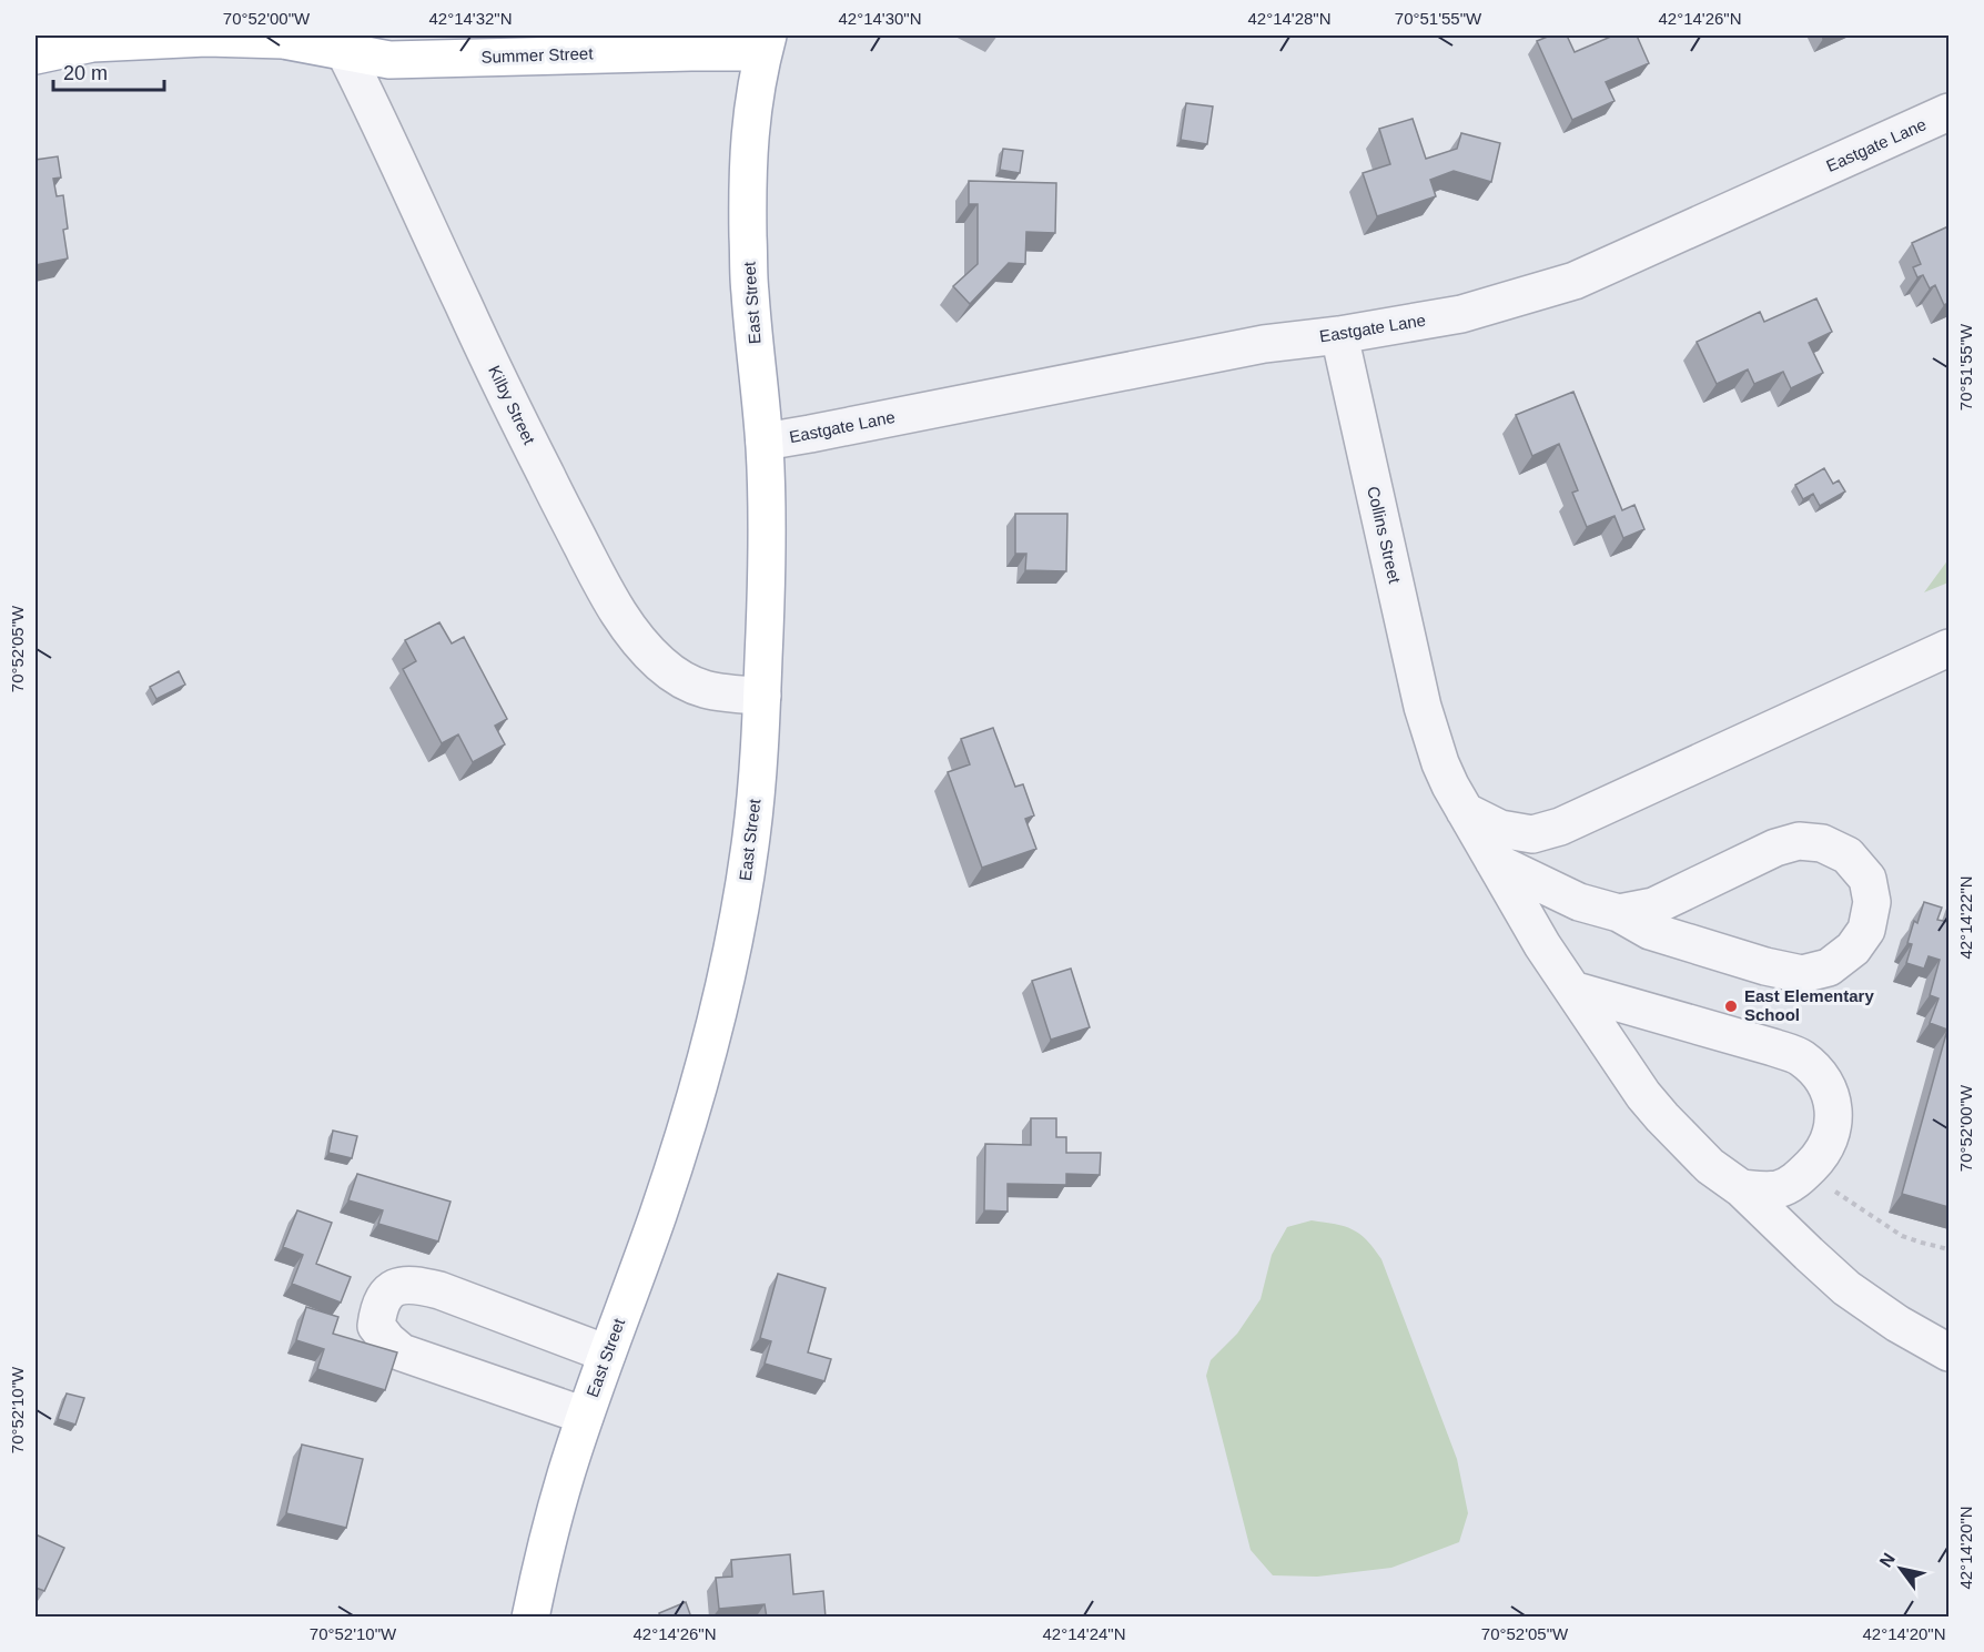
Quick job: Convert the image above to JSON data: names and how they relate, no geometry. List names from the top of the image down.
{
  "streets": {
    "main road": ["Summer Street", "East Street"],
    "street": ["Eastgate Lane", "Kilby Street", "Collins Street"]
  },
  "crossings": [
    ["Summer Street", "East Street"],
    ["Summer Street", "Kilby Street"],
    ["Eastgate Lane", "East Street"],
    ["Eastgate Lane", "Collins Street"],
    ["East Street", "Kilby Street"]
  ],
  "places": ["East Elementary School"],
  "scale_bar": "20 m",
  "north": "top left",
  "coordinates": [
    "70°52'00\"W",
    "42°14'32\"N",
    "42°14'30\"N",
    "42°14'28\"N",
    "70°51'55\"W",
    "42°14'26\"N",
    "70°52'05\"W",
    "42°14'22\"N",
    "70°52'10\"W",
    "42°14'20\"N",
    "42°14'24\"N"
  ]
}
